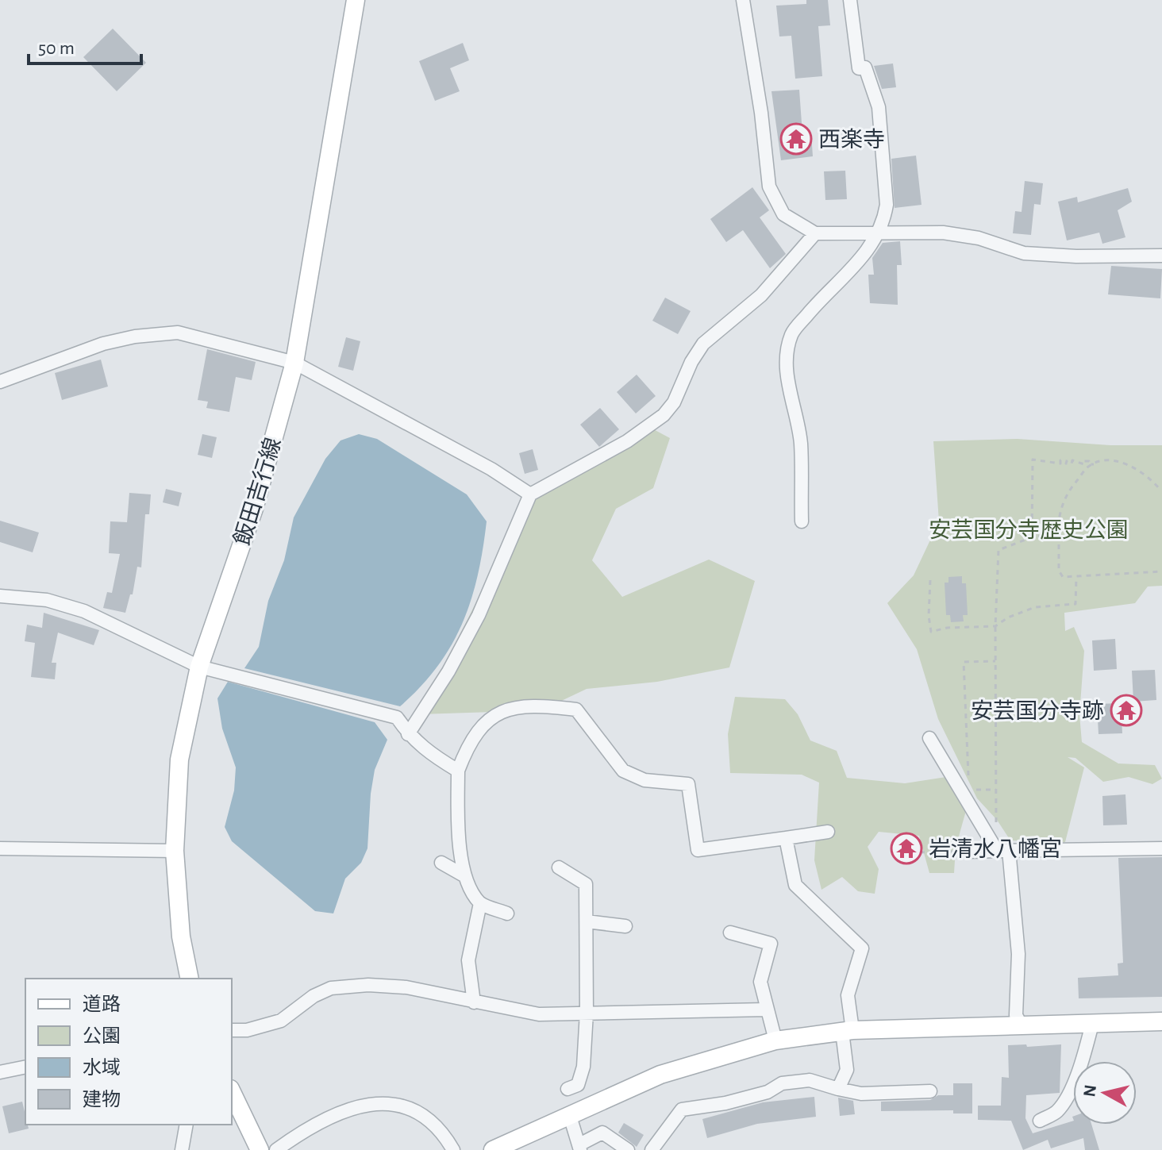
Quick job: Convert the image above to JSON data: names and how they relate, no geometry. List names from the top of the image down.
{
  "streets": {
    "main road": ["飯田吉行線"]
  },
  "parks": ["安芸国分寺歴史公園"],
  "places": {
    "temple": ["西楽寺", "安芸国分寺跡", "岩清水八幡宮"]
  },
  "legend": [
    "道路",
    "公園",
    "水域",
    "建物"
  ],
  "scale_bar": "50 m",
  "north": "left"
}
